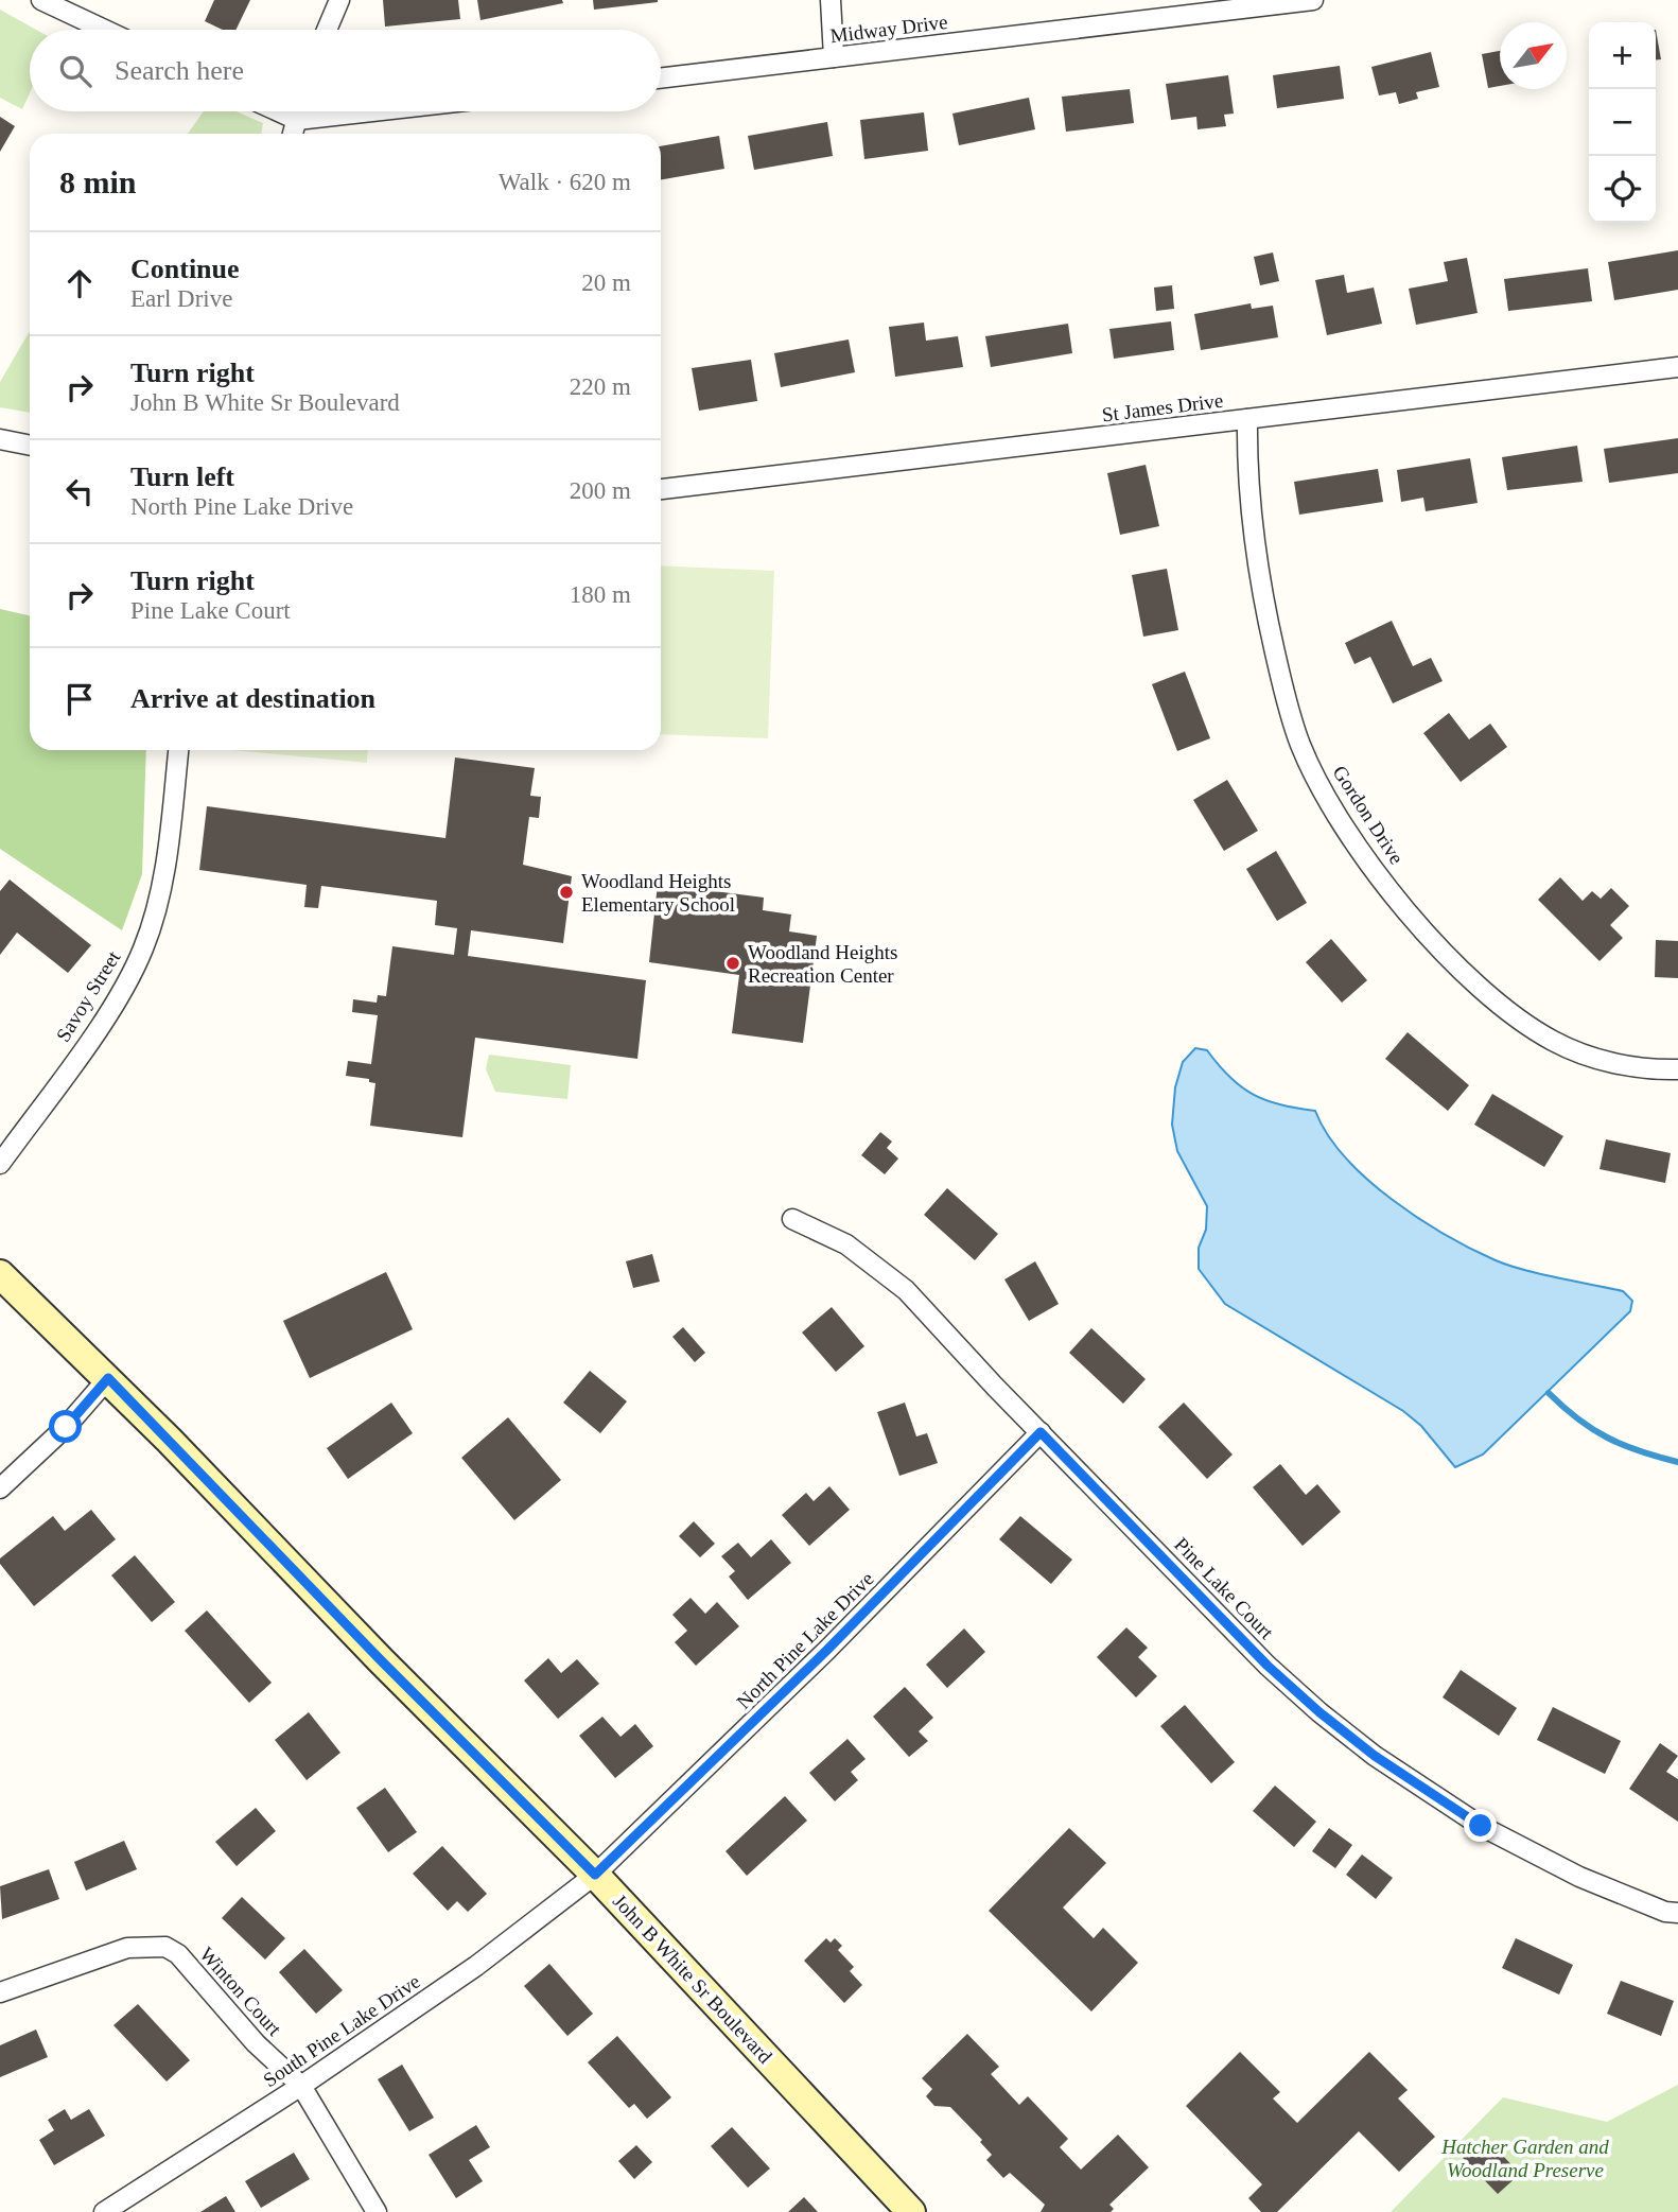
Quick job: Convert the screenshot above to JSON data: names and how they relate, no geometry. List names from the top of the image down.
{
  "streets": {
    "main road": ["John B White Sr Boulevard"],
    "street": [
      "Midway Drive",
      "St James Drive",
      "Gordon Drive",
      "Savoy Street",
      "Pine Lake Court",
      "North Pine Lake Drive",
      "Winton Court",
      "South Pine Lake Drive"
    ]
  },
  "crossings": [
    ["St James Drive", "Gordon Drive"],
    ["Pine Lake Court", "North Pine Lake Drive"],
    ["North Pine Lake Drive", "John B White Sr Boulevard"],
    ["North Pine Lake Drive", "South Pine Lake Drive"],
    ["John B White Sr Boulevard", "South Pine Lake Drive"],
    ["Winton Court", "South Pine Lake Drive"]
  ],
  "parks": ["Hatcher Garden and Woodland Preserve"],
  "places": ["Woodland Heights Elementary School", "Woodland Heights Recreation Center"],
  "north": "top right",
  "page": {
    "map_buttons": ["+", "−"],
    "search": "Search here",
    "heading": ["8 min", "Walk · 620 m"],
    "list": [
      ["Continue", "Earl Drive", "20 m"],
      ["Turn right", "John B White Sr Boulevard", "220 m"],
      ["Turn left", "North Pine Lake Drive", "200 m"],
      ["Turn right", "Pine Lake Court", "180 m"],
      "Arrive at destination"
    ]
  }
}
